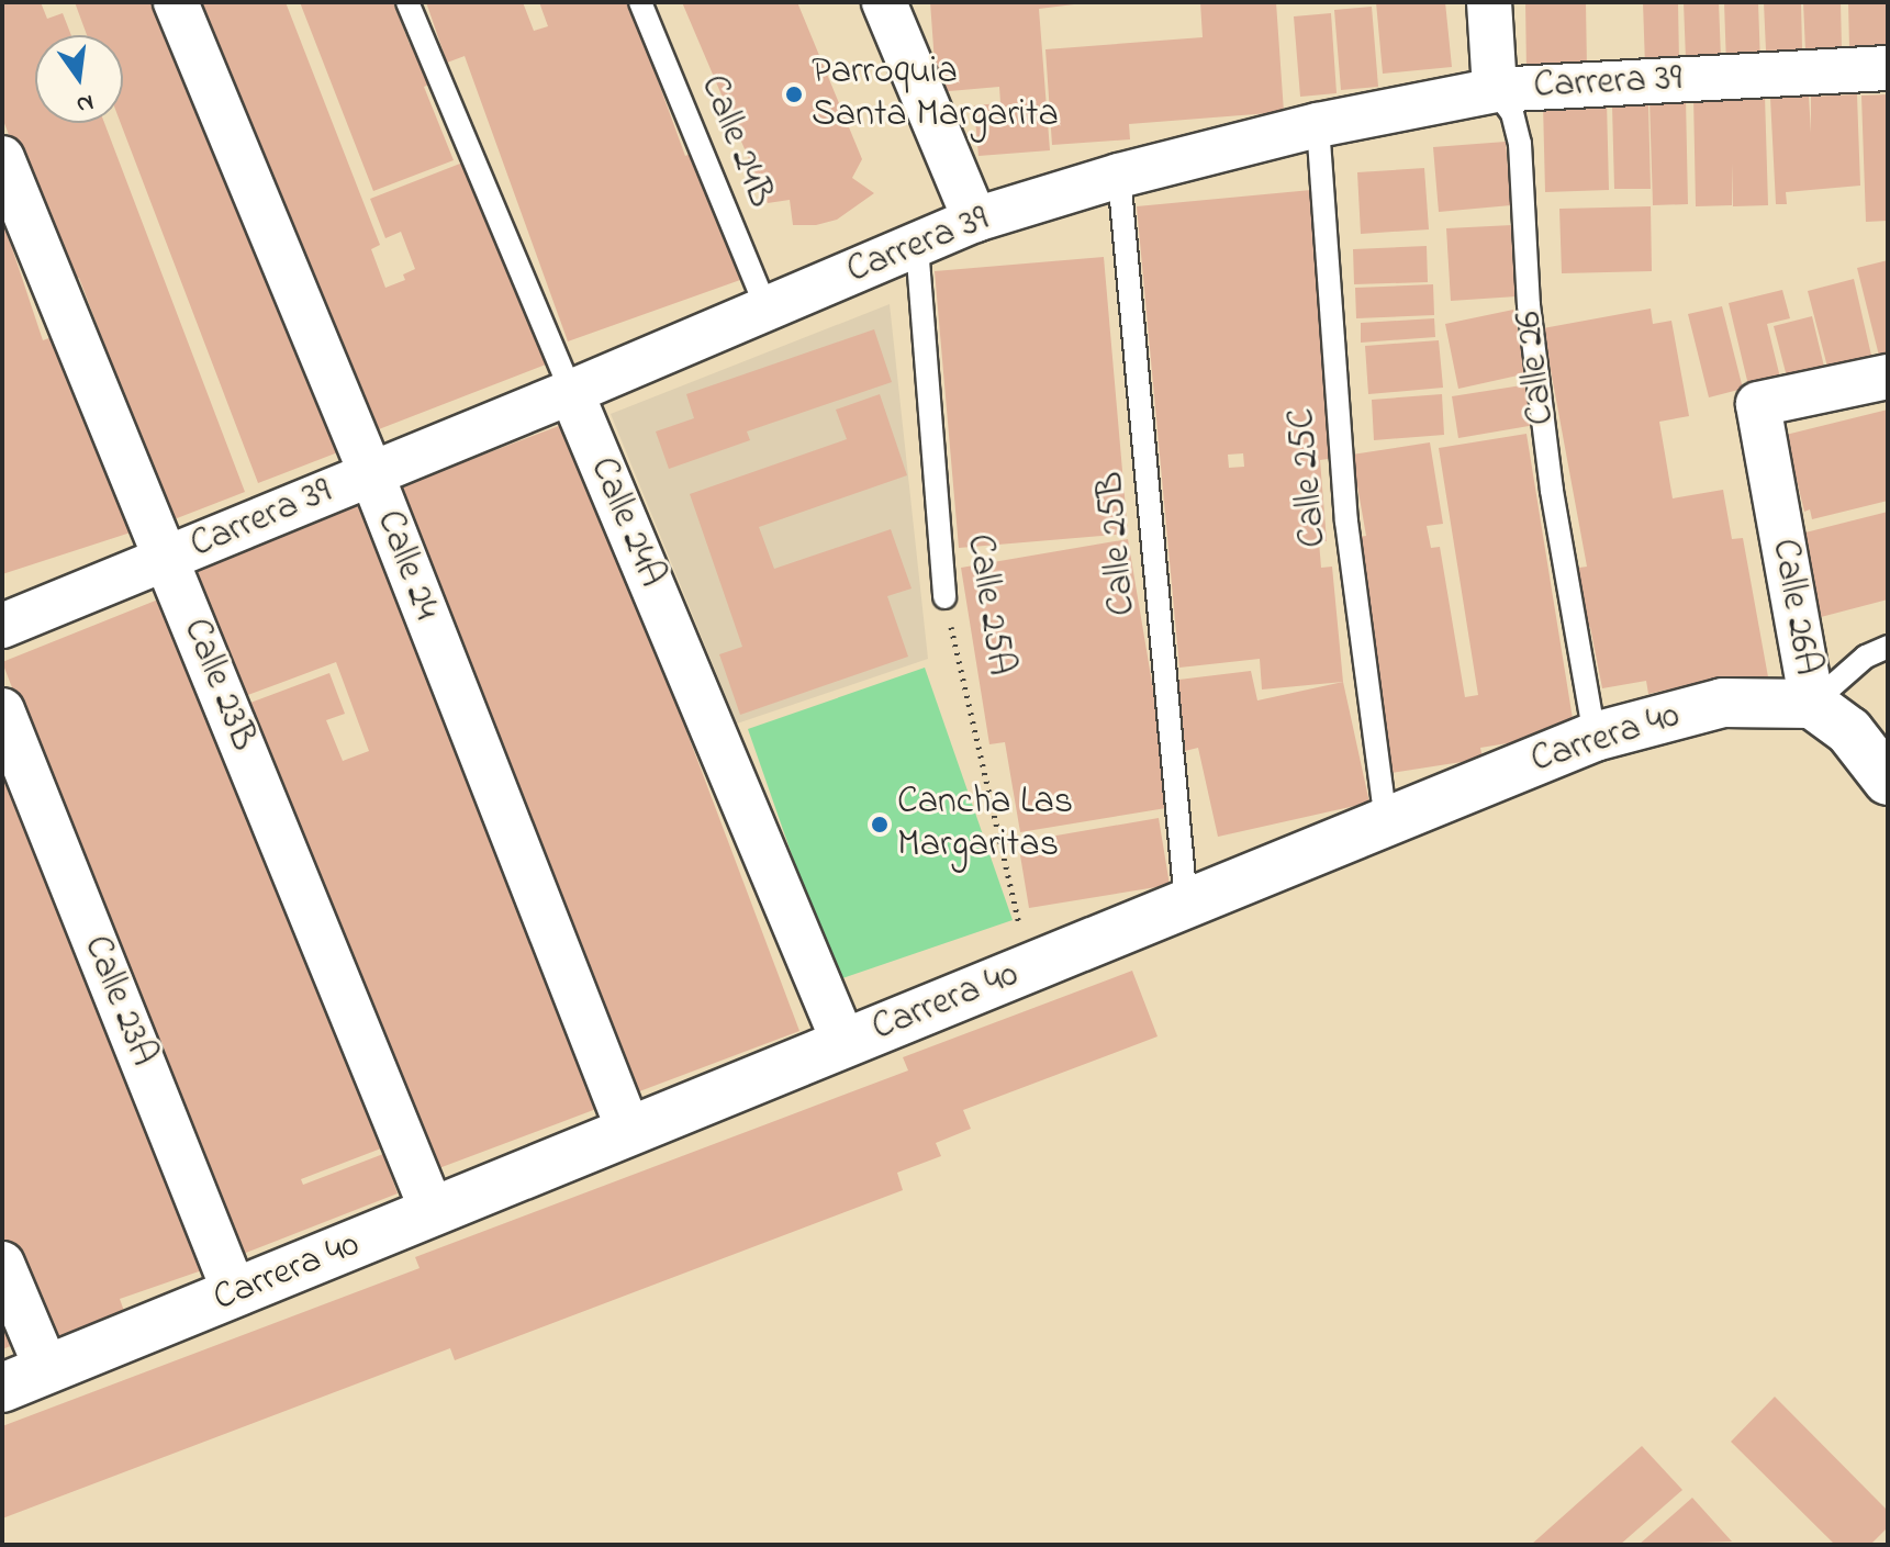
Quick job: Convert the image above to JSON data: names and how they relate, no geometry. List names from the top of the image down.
{
  "streets": {
    "street": [
      "Carrera 39",
      "Calle 26",
      "Calle 24A",
      "Calle 24",
      "Calle 26A",
      "Calle 23B",
      "Carrera 40",
      "Calle 23A"
    ],
    "lane": [
      "Calle 24B",
      "Calle 25C",
      "Calle 25B",
      "Calle 25A"
    ]
  },
  "crossings": [
    ["Carrera 39", "Calle 24B"],
    ["Carrera 39", "Calle 26"],
    ["Carrera 39", "Calle 25C"],
    ["Carrera 39", "Calle 24A"],
    ["Carrera 39", "Calle 25B"],
    ["Carrera 39", "Calle 24"],
    ["Carrera 39", "Calle 25A"],
    ["Carrera 39", "Calle 23B"],
    ["Calle 26", "Carrera 40"],
    ["Calle 25C", "Carrera 40"],
    ["Calle 24A", "Carrera 40"],
    ["Calle 25B", "Carrera 40"],
    ["Calle 24", "Carrera 40"],
    ["Calle 25A", "Carrera 40"],
    ["Calle 26A", "Carrera 40"],
    ["Calle 23B", "Carrera 40"],
    ["Carrera 40", "Calle 23A"]
  ],
  "places": ["Parroquia Santa Margarita", "Cancha Las Margaritas"],
  "north": "bottom"
}
